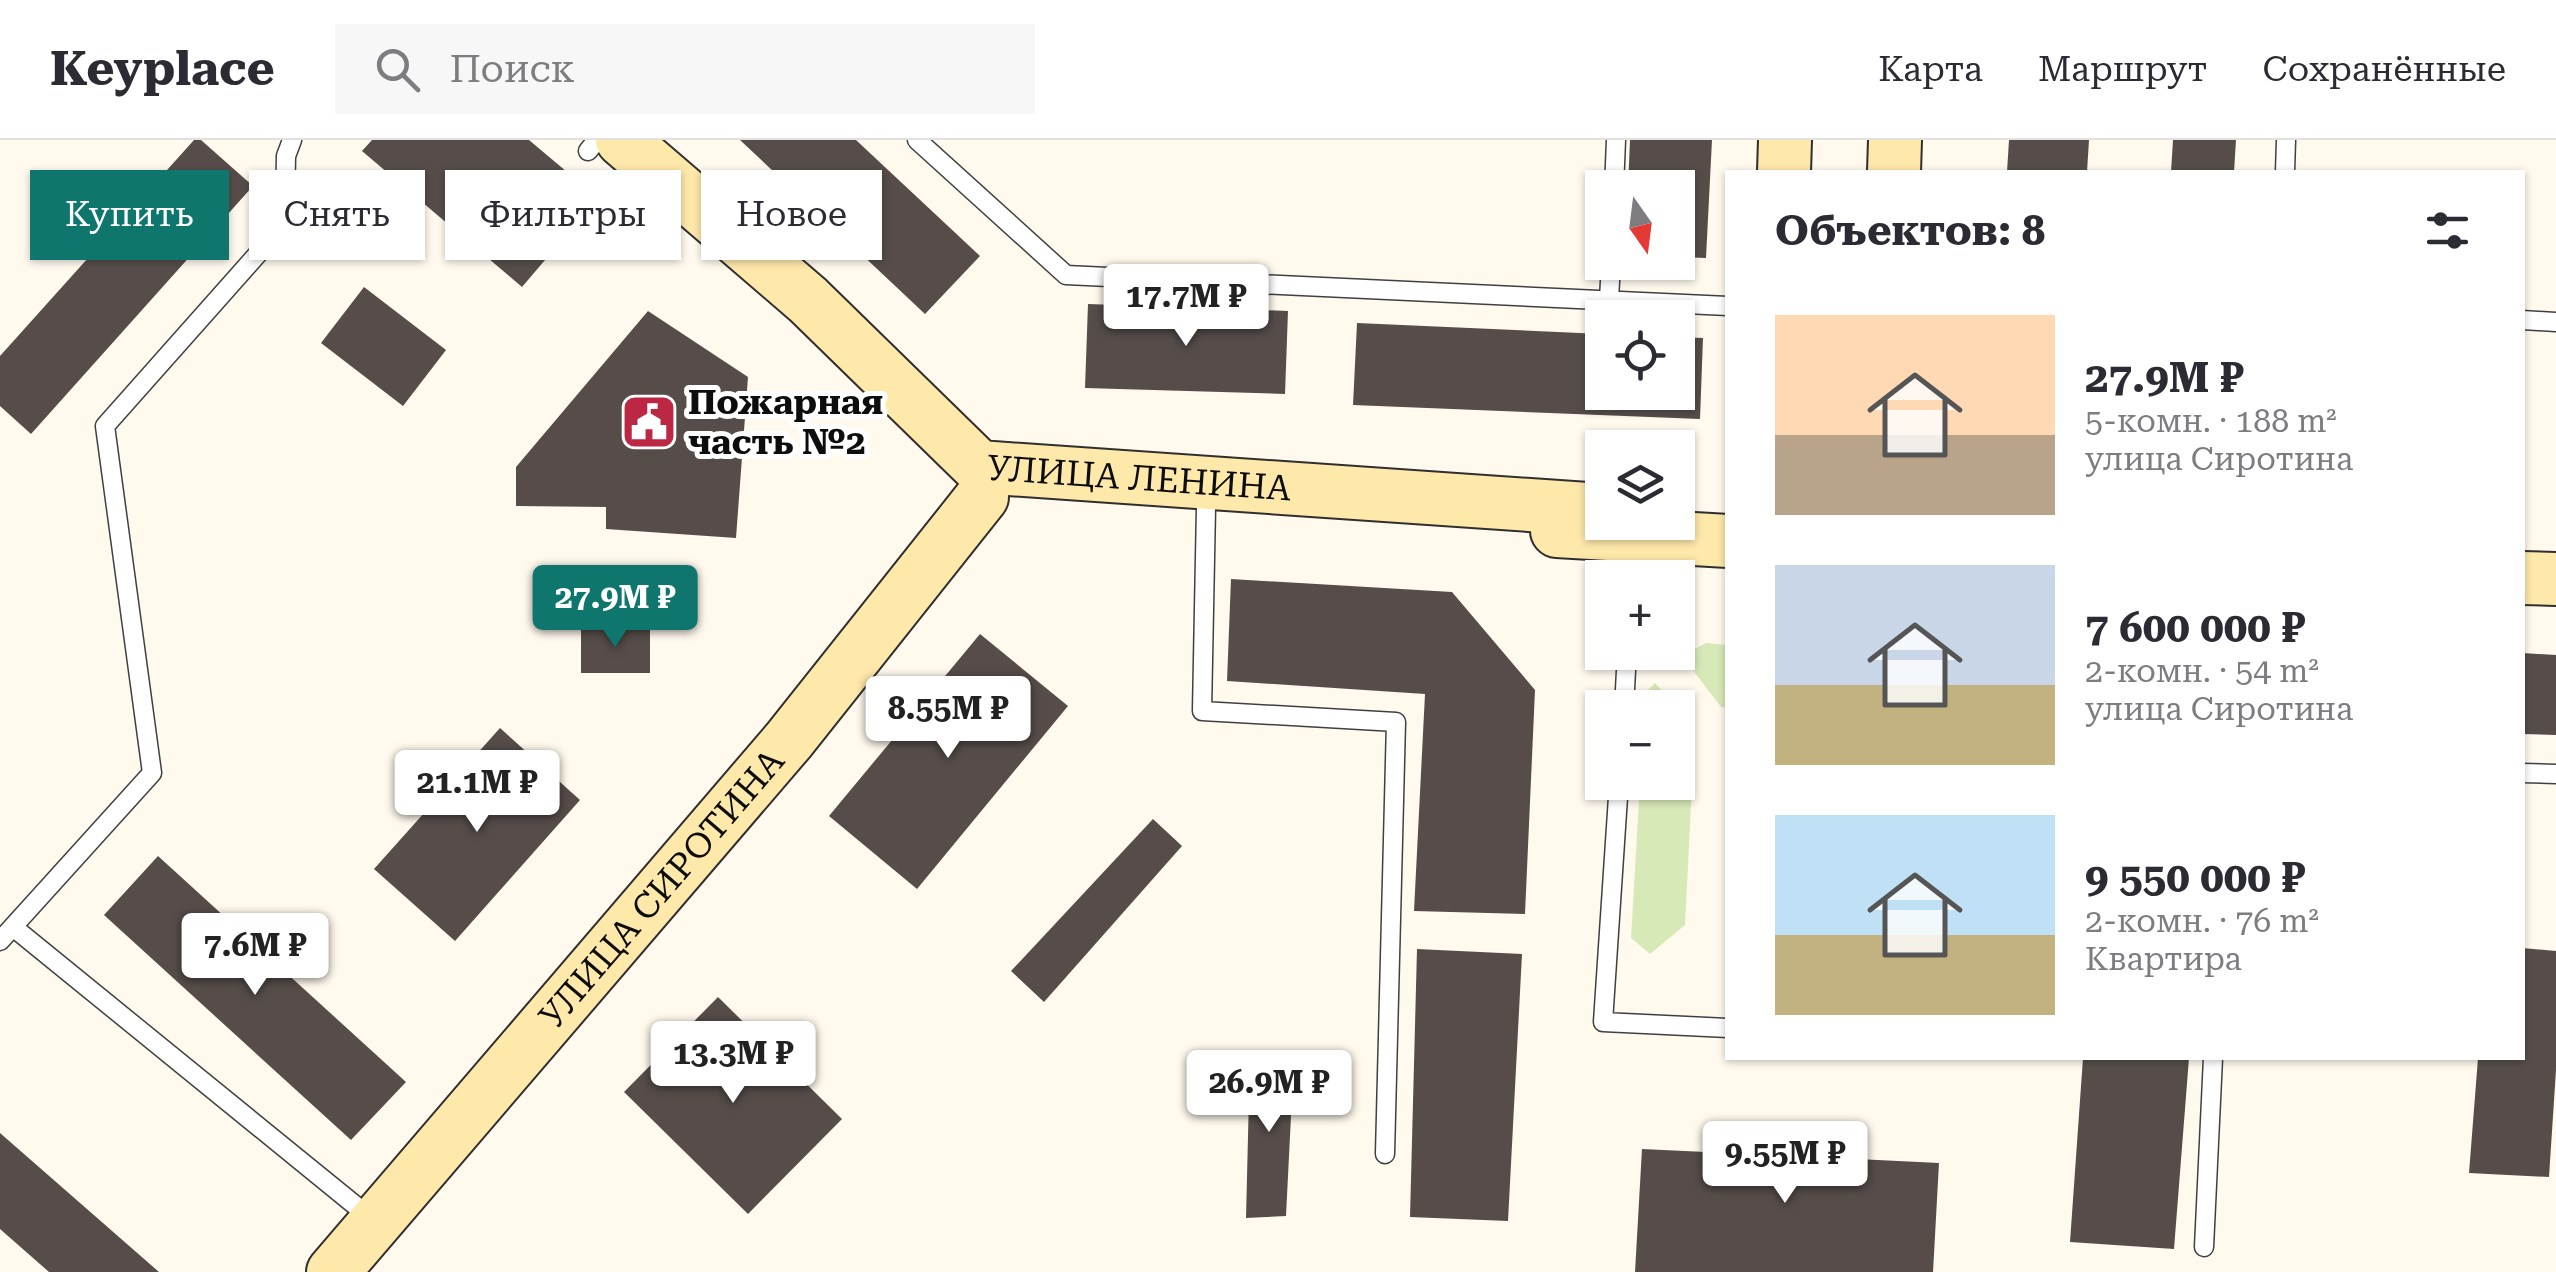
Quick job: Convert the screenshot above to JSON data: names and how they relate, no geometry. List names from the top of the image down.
{
  "streets": {
    "main road": ["УЛИЦА ЛЕНИНА", "УЛИЦА СИРОТИНА"]
  },
  "crossings": [
    ["УЛИЦА ЛЕНИНА", "УЛИЦА СИРОТИНА"]
  ],
  "places": {
    "public building": ["Пожарная часть №2"]
  },
  "north": "bottom",
  "page": {
    "header": "Keyplace",
    "search": "Поиск",
    "nav": ["Карта", "Маршрут", "Сохранённые"],
    "map_buttons": ["+", "−"],
    "chip": [
      "Купить",
      "Снять",
      "Фильтры",
      "Новое"
    ],
    "heading": "Объектов: 8",
    "price": [
      "17.7M ₽",
      "27.9M ₽",
      "8.55M ₽",
      "21.1M ₽",
      "7.6M ₽",
      "13.3M ₽",
      "26.9M ₽",
      "9.55M ₽"
    ],
    "list": [
      {
        "name": "27.9M ₽",
        "note": "5-комн. · 188 m² · улица Сиротина"
      },
      {
        "name": "7 600 000 ₽",
        "note": "2-комн. · 54 m² · улица Сиротина"
      },
      {
        "name": "9 550 000 ₽",
        "note": "2-комн. · 76 m² · Квартира"
      }
    ]
  }
}
